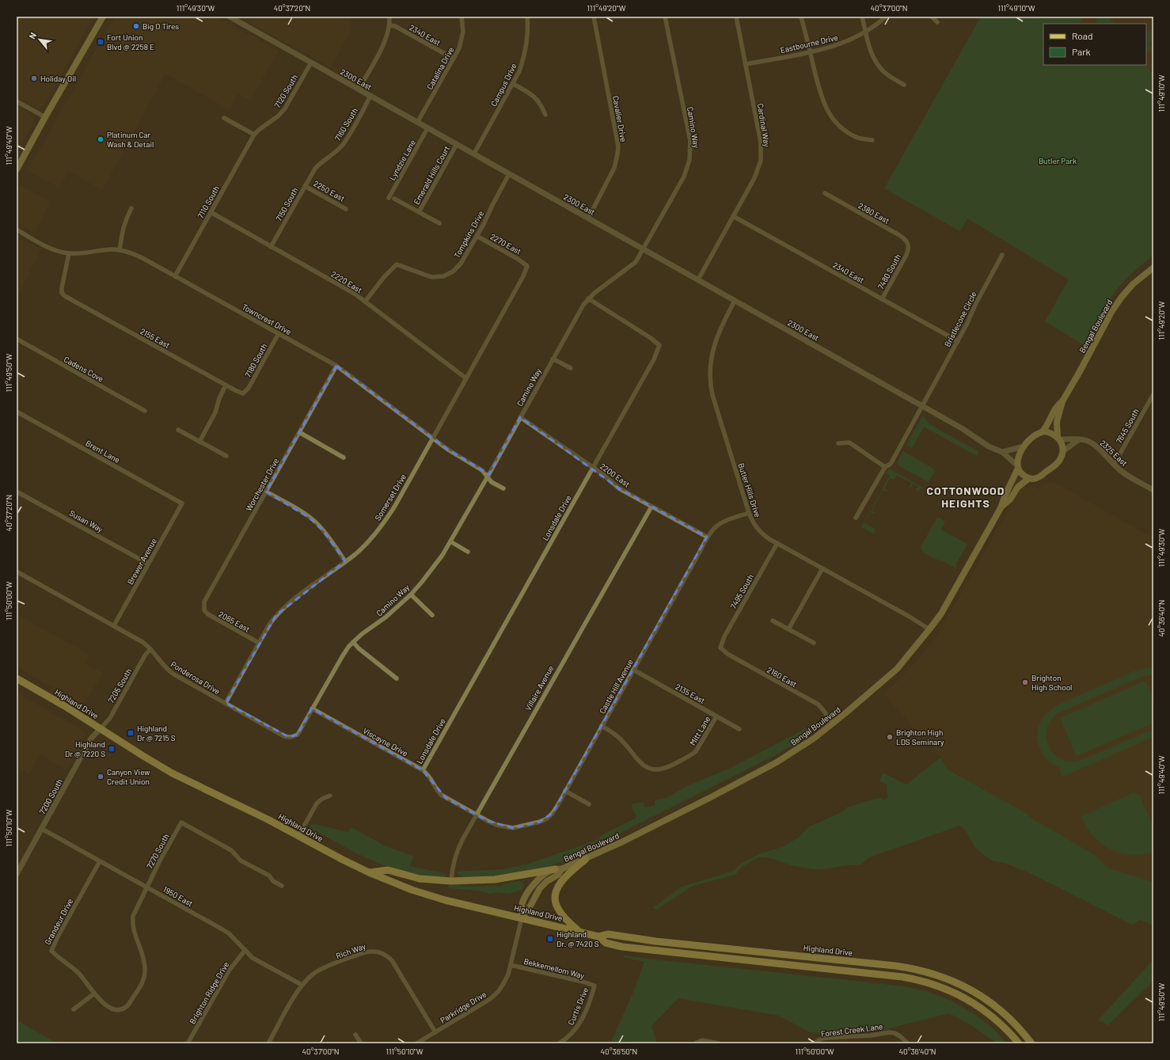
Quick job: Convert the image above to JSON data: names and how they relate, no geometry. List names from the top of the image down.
{
  "streets": {
    "main road": ["Bengal Boulevard", "Highland Drive"],
    "street": [
      "2340 East",
      "Eastbourne Drive",
      "Catalina Drive",
      "2300 East",
      "Campus Drive",
      "7120 South",
      "Cavalier Drive",
      "7160 South",
      "Cardinal Way",
      "Camino Way",
      "Lyndzie Lane",
      "Emerald Hills Court",
      "2250 East",
      "7110 South",
      "7150 South",
      "2380 East",
      "Tompkins Drive",
      "2270 East",
      "7480 South",
      "2220 East",
      "Towncrest Drive",
      "Bristlecone Circle",
      "2155 East",
      "7180 South",
      "Cadens Cove",
      "7645 South",
      "Brent Lane",
      "2325 East",
      "2200 East",
      "Worchester Drive",
      "Butler Hills Drive",
      "Somerset Drive",
      "Lonsdale Drive",
      "Susan Way",
      "Brewer Avenue",
      "7495 South",
      "2065 East",
      "2160 East",
      "Ponderosa Drive",
      "7205 South",
      "Castle Hill Avenue",
      "Villaire Avenue",
      "2135 East",
      "Mitt Lane",
      "Viscayne Drive",
      "7200 South",
      "7270 South",
      "1950 East",
      "Grandeur Drive",
      "Rich Way",
      "Bekkemellom Way",
      "Brighton Ridge Drive",
      "Curtis Drive",
      "Parkridge Drive",
      "Forest Creek Lane"
    ]
  },
  "crossings": [
    ["2340 East", "Catalina Drive"],
    ["2340 East", "Cardinal Way"],
    ["2340 East", "7480 South"],
    ["2340 East", "Bristlecone Circle"],
    ["Eastbourne Drive", "Cardinal Way"],
    ["Catalina Drive", "2300 East"],
    ["2300 East", "Campus Drive"],
    ["2300 East", "7120 South"],
    ["2300 East", "Cavalier Drive"],
    ["2300 East", "7160 South"],
    ["2300 East", "Cardinal Way"],
    ["2300 East", "Camino Way"],
    ["2300 East", "Lyndzie Lane"],
    ["2300 East", "Emerald Hills Court"],
    ["2300 East", "Tompkins Drive"],
    ["2300 East", "Bristlecone Circle"],
    ["2300 East", "Bengal Boulevard"],
    ["2300 East", "2325 East"],
    ["2300 East", "Butler Hills Drive"],
    ["7120 South", "7110 South"],
    ["7160 South", "7150 South"],
    ["Camino Way", "Towncrest Drive"],
    ["Camino Way", "2200 East"],
    ["Camino Way", "Lonsdale Drive"],
    ["Camino Way", "Ponderosa Drive"],
    ["Camino Way", "Viscayne Drive"],
    ["2250 East", "7150 South"],
    ["7110 South", "2220 East"],
    ["7110 South", "Towncrest Drive"],
    ["7150 South", "2220 East"],
    ["2380 East", "7480 South"],
    ["Tompkins Drive", "2270 East"],
    ["Tompkins Drive", "2220 East"],
    ["2270 East", "Somerset Drive"],
    ["2220 East", "Somerset Drive"],
    ["Towncrest Drive", "2155 East"],
    ["Towncrest Drive", "7180 South"],
    ["Towncrest Drive", "Worchester Drive"],
    ["Towncrest Drive", "Somerset Drive"],
    ["Bengal Boulevard", "2325 East"],
    ["Bengal Boulevard", "Butler Hills Drive"],
    ["Bengal Boulevard", "2160 East"],
    ["Bengal Boulevard", "Highland Drive"],
    ["Bengal Boulevard", "Parkridge Drive"],
    ["2155 East", "7180 South"],
    ["7645 South", "2325 East"],
    ["Brent Lane", "Brewer Avenue"],
    ["2200 East", "Lonsdale Drive"],
    ["2200 East", "Castle Hill Avenue"],
    ["2200 East", "Villaire Avenue"],
    ["Worchester Drive", "2065 East"],
    ["Butler Hills Drive", "7495 South"],
    ["Butler Hills Drive", "Castle Hill Avenue"],
    ["Somerset Drive", "2065 East"],
    ["Somerset Drive", "Ponderosa Drive"],
    ["Lonsdale Drive", "Viscayne Drive"],
    ["Susan Way", "Brewer Avenue"],
    ["Brewer Avenue", "Ponderosa Drive"],
    ["7495 South", "2160 East"],
    ["Ponderosa Drive", "7205 South"],
    ["7205 South", "Highland Drive"],
    ["7205 South", "7200 South"],
    ["Castle Hill Avenue", "Villaire Avenue"],
    ["Castle Hill Avenue", "2135 East"],
    ["Castle Hill Avenue", "Mitt Lane"],
    ["Castle Hill Avenue", "Viscayne Drive"],
    ["Villaire Avenue", "Viscayne Drive"],
    ["2135 East", "Mitt Lane"],
    ["Highland Drive", "7200 South"],
    ["Highland Drive", "Parkridge Drive"],
    ["7200 South", "1950 East"],
    ["7270 South", "1950 East"],
    ["7270 South", "Grandeur Drive"],
    ["1950 East", "Grandeur Drive"],
    ["1950 East", "Rich Way"],
    ["1950 East", "Brighton Ridge Drive"],
    ["Rich Way", "Parkridge Drive"],
    ["Bekkemellom Way", "Curtis Drive"],
    ["Bekkemellom Way", "Parkridge Drive"]
  ],
  "districts": ["COTTONWOOD HEIGHTS"],
  "parks": ["Butler Park"],
  "places": {
    "other": [
      "Big O Tires",
      "Holiday Oil",
      "Platinum Car Wash & Detail",
      "Brighton High School",
      "Brighton High LDS Seminary",
      "Canyon View Credit Union"
    ],
    "transit": [
      "Fort Union Blvd @ 2258 E",
      "Highland Dr @ 7215 S",
      "Highland Dr @ 7220 S",
      "Highland Dr. @ 7420 S"
    ]
  },
  "legend": ["Road", "Park"],
  "north": "top left",
  "coordinates": [
    "111°49'30\"W",
    "40°37'20\"N",
    "111°49'20\"W",
    "40°37'00\"N",
    "111°49'10\"W",
    "111°49'40\"W",
    "111°49'50\"W",
    "111°50'00\"W",
    "40°36'40\"N",
    "111°50'10\"W",
    "40°36'50\"N"
  ]
}
